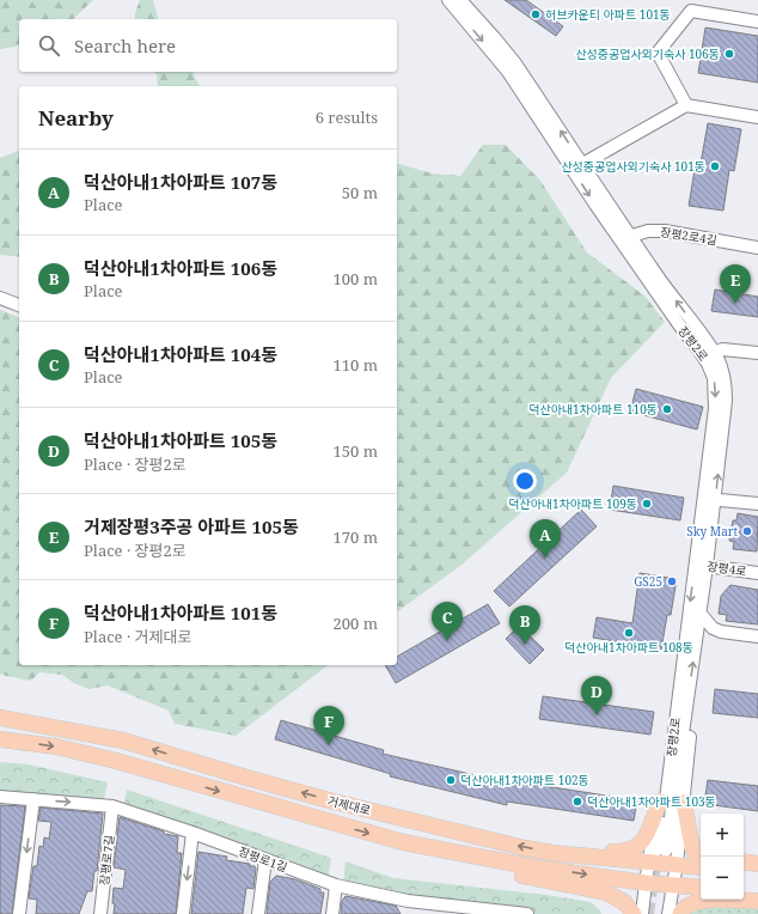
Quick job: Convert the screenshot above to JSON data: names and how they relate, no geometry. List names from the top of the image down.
{
  "streets": {
    "main road": ["거제대로"],
    "street": [
      "장평2로4길",
      "장평2로",
      "장평4로",
      "장평로1길",
      "장평로7길"
    ]
  },
  "crossings": [
    ["장평2로4길", "장평2로"],
    ["장평2로", "장평4로"],
    ["장평로1길", "장평로7길"]
  ],
  "places": [
    "허브카운티 아파트 101동",
    "산성중공업사외기숙사 106동",
    "산성중공업사외기숙사 101동",
    "덕산아내1차아파트 110동",
    "덕산아내1차아파트 109동",
    "Sky Mart",
    "GS25",
    "덕산아내1차아파트 108동",
    "덕산아내1차아파트 102동",
    "덕산아내1차아파트 103동"
  ],
  "page": {
    "search": "Search here",
    "heading": ["Nearby", "6 results"],
    "list": [
      {
        "mark": "A",
        "name": "덕산아내1차아파트 107동",
        "note": "Place",
        "value": "50 m"
      },
      {
        "mark": "B",
        "name": "덕산아내1차아파트 106동",
        "note": "Place",
        "value": "100 m"
      },
      {
        "mark": "C",
        "name": "덕산아내1차아파트 104동",
        "note": "Place",
        "value": "110 m"
      },
      {
        "mark": "D",
        "name": "덕산아내1차아파트 105동",
        "note": "Place · 장평2로",
        "value": "150 m"
      },
      {
        "mark": "E",
        "name": "거제장평3주공 아파트 105동",
        "note": "Place · 장평2로",
        "value": "170 m"
      },
      {
        "mark": "F",
        "name": "덕산아내1차아파트 101동",
        "note": "Place · 거제대로",
        "value": "200 m"
      }
    ],
    "pins": [
      "E",
      "A",
      "C",
      "B",
      "D",
      "F"
    ],
    "map_buttons": ["+", "−"]
  }
}
